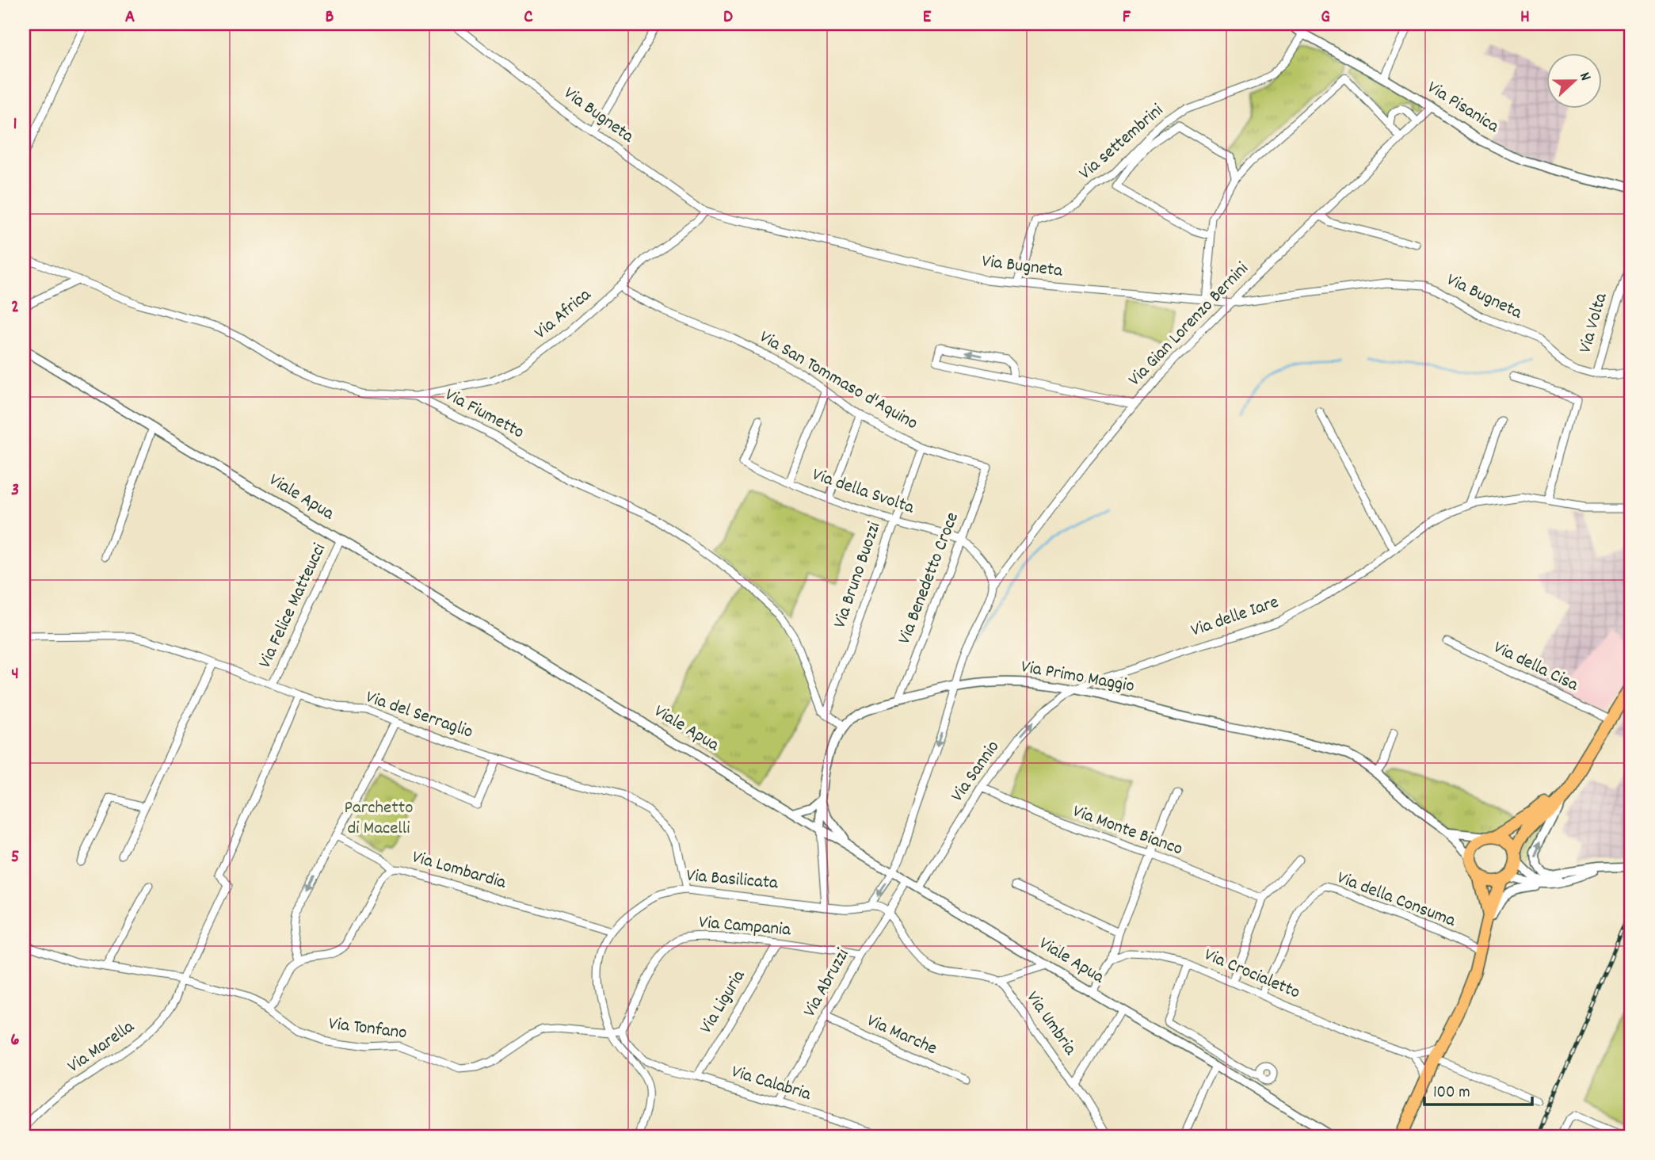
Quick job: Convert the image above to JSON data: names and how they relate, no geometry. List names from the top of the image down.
{
  "streets": {
    "street": [
      "Via Pisanica",
      "Via Bugneta",
      "Via settembrini",
      "Via Africa",
      "Via Volta",
      "Via Gian Lorenzo Bernini",
      "Via San Tommaso d'Aquino",
      "Via Fiumetto",
      "Via della Svolta",
      "Viale Apua",
      "Via Bruno Buozzi",
      "Via Benedetto Croce",
      "Via Felice Matteucci",
      "Via delle Iare",
      "Via della Cisa",
      "Via Primo Maggio",
      "Via del Serraglio",
      "Via Sannio",
      "Via Monte Bianco",
      "Via Lombardia",
      "Via Basilicata",
      "Via della Consuma",
      "Via Campania",
      "Via Crocialetto",
      "Via Abruzzi",
      "Via Liguria",
      "Via Umbria",
      "Via Tonfano",
      "Via Marche",
      "Via Marella",
      "Via Calabria"
    ]
  },
  "crossings": [
    ["Via Pisanica", "Via settembrini"],
    ["Via Pisanica", "Via Gian Lorenzo Bernini"],
    ["Via Bugneta", "Via settembrini"],
    ["Via Bugneta", "Via Africa"],
    ["Via Bugneta", "Via Volta"],
    ["Via Bugneta", "Via Gian Lorenzo Bernini"],
    ["Via Africa", "Via San Tommaso d'Aquino"],
    ["Via Africa", "Via Fiumetto"],
    ["Via Gian Lorenzo Bernini", "Via della Svolta"],
    ["Via Gian Lorenzo Bernini", "Viale Apua"],
    ["Via Gian Lorenzo Bernini", "Via Primo Maggio"],
    ["Via San Tommaso d'Aquino", "Via Bruno Buozzi"],
    ["Via San Tommaso d'Aquino", "Via Benedetto Croce"],
    ["Via Fiumetto", "Via Bruno Buozzi"],
    ["Via Fiumetto", "Via Primo Maggio"],
    ["Via della Svolta", "Via Bruno Buozzi"],
    ["Via della Svolta", "Via Benedetto Croce"],
    ["Viale Apua", "Via Felice Matteucci"],
    ["Viale Apua", "Via Sannio"],
    ["Viale Apua", "Via Abruzzi"],
    ["Viale Apua", "Via Umbria"],
    ["Via Benedetto Croce", "Via Primo Maggio"],
    ["Via Felice Matteucci", "Via del Serraglio"],
    ["Via delle Iare", "Via Primo Maggio"],
    ["Via delle Iare", "Via Sannio"],
    ["Via Primo Maggio", "Via Sannio"],
    ["Via del Serraglio", "Via Basilicata"],
    ["Via del Serraglio", "Via Marella"],
    ["Via Sannio", "Via Monte Bianco"],
    ["Via Lombardia", "Via Basilicata"],
    ["Via Basilicata", "Via Abruzzi"],
    ["Via Basilicata", "Via Tonfano"],
    ["Via della Consuma", "Via Crocialetto"],
    ["Via Campania", "Via Abruzzi"],
    ["Via Campania", "Via Liguria"],
    ["Via Campania", "Via Calabria"],
    ["Via Abruzzi", "Via Marche"],
    ["Via Abruzzi", "Via Calabria"],
    ["Via Liguria", "Via Calabria"],
    ["Via Tonfano", "Via Marella"]
  ],
  "one_way": ["Via Sannio"],
  "parks": ["Parchetto di Macelli"],
  "scale_bar": "100 m",
  "north": "right",
  "grid": {
    "columns": [
      "A",
      "B",
      "C",
      "D",
      "E",
      "F",
      "G",
      "H"
    ],
    "rows": [
      "1",
      "2",
      "3",
      "4",
      "5",
      "6"
    ]
  }
}
